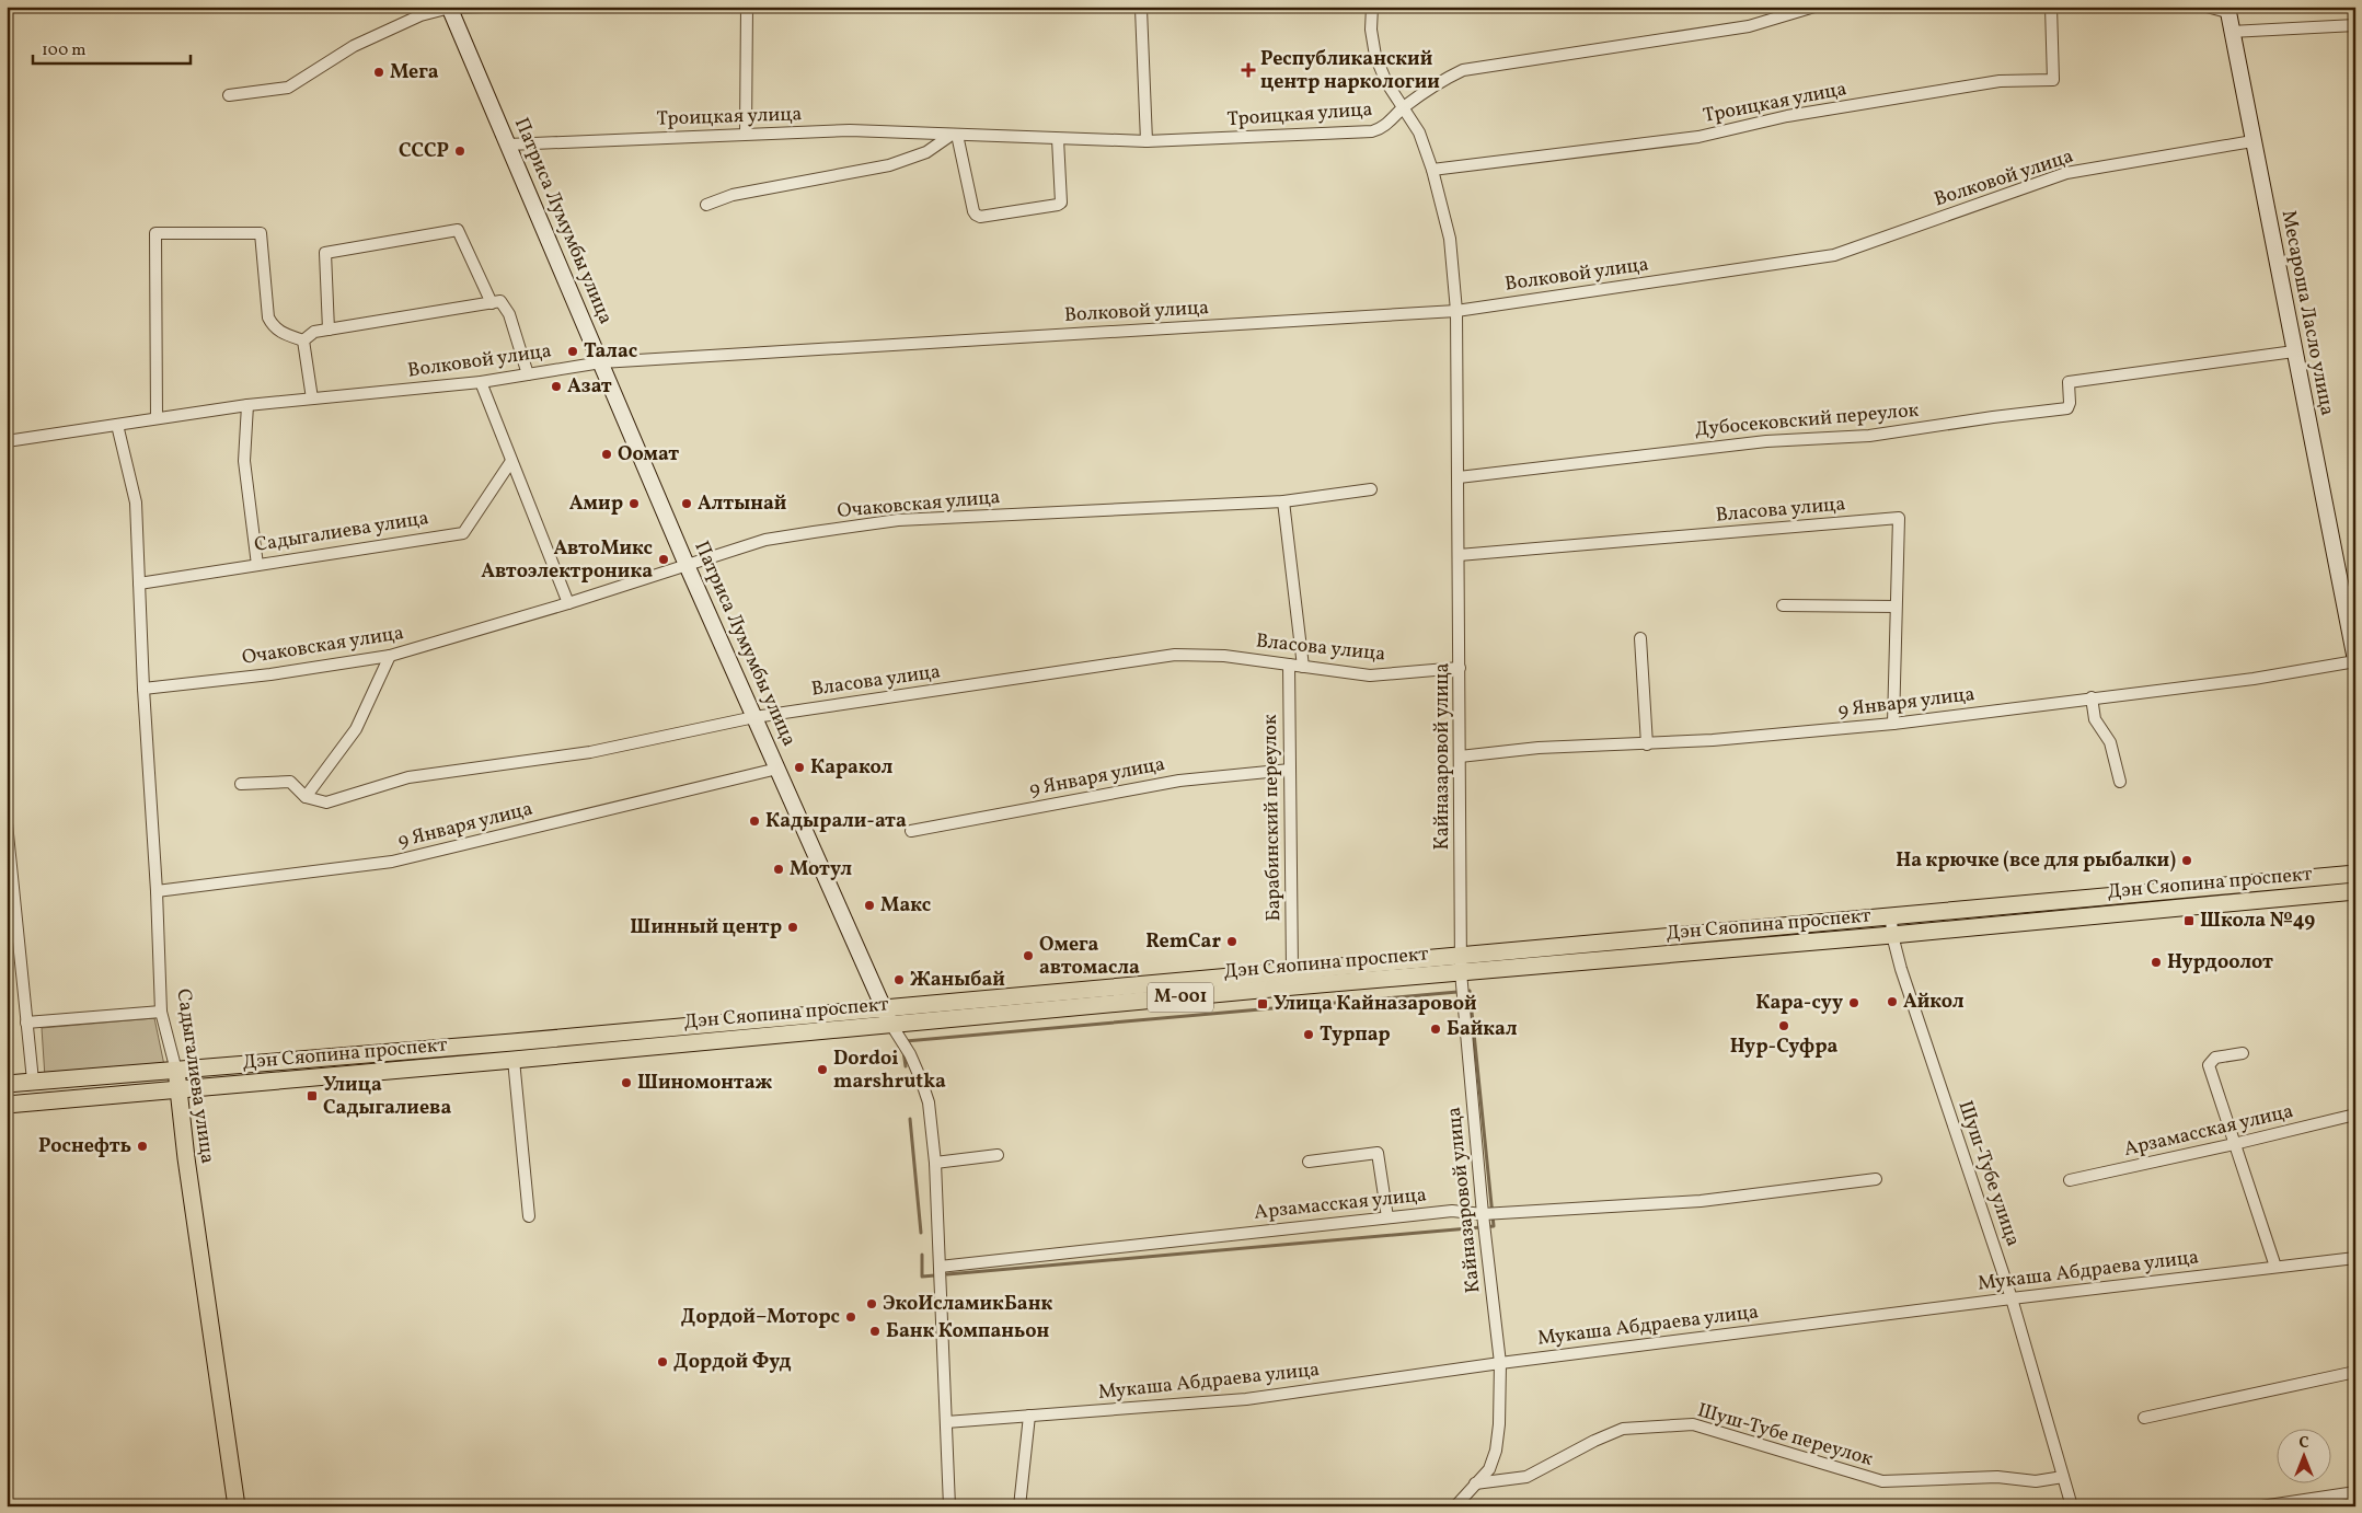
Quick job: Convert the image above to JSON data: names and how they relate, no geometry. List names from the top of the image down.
{
  "streets": {
    "main road": ["Садыгалиева улица", "Дэн Сяопина проспект", "M-001"],
    "street": [
      "Троицкая улица",
      "Волковой улица",
      "Патриса Лумумбы улица",
      "Месароша Ласло улица",
      "Дубосековский переулок",
      "Очаковская улица",
      "Власова улица",
      "9 Января улица",
      "Кайназаровой улица",
      "Барабинский переулок",
      "Арзамасская улица",
      "Шуш-Тубе улица",
      "Мукаша Абдраева улица",
      "Шуш-Тубе переулок"
    ]
  },
  "crossings": [
    ["Троицкая улица", "Патриса Лумумбы улица"],
    ["Троицкая улица", "Кайназаровой улица"],
    ["Волковой улица", "Патриса Лумумбы улица"],
    ["Волковой улица", "Месароша Ласло улица"],
    ["Волковой улица", "Садыгалиева улица"],
    ["Волковой улица", "Кайназаровой улица"],
    ["Патриса Лумумбы улица", "Очаковская улица"],
    ["Патриса Лумумбы улица", "Власова улица"],
    ["Патриса Лумумбы улица", "9 Января улица"],
    ["Патриса Лумумбы улица", "Дэн Сяопина проспект"],
    ["Патриса Лумумбы улица", "Арзамасская улица"],
    ["Патриса Лумумбы улица", "Мукаша Абдраева улица"],
    ["Месароша Ласло улица", "Дубосековский переулок"],
    ["Месароша Ласло улица", "9 Января улица"],
    ["Дубосековский переулок", "Кайназаровой улица"],
    ["Очаковская улица", "Садыгалиева улица"],
    ["Власова улица", "9 Января улица"],
    ["Власова улица", "Кайназаровой улица"],
    ["Власова улица", "Барабинский переулок"],
    ["Садыгалиева улица", "9 Января улица"],
    ["Садыгалиева улица", "Дэн Сяопина проспект"],
    ["9 Января улица", "Кайназаровой улица"],
    ["9 Января улица", "Барабинский переулок"],
    ["Кайназаровой улица", "Дэн Сяопина проспект"],
    ["Кайназаровой улица", "Арзамасская улица"],
    ["Кайназаровой улица", "Мукаша Абдраева улица"],
    ["Кайназаровой улица", "Шуш-Тубе переулок"],
    ["Барабинский переулок", "Дэн Сяопина проспект"],
    ["Дэн Сяопина проспект", "Шуш-Тубе улица"],
    ["Шуш-Тубе улица", "Мукаша Абдраева улица"],
    ["Шуш-Тубе улица", "Шуш-Тубе переулок"]
  ],
  "places": {
    "health": ["Республиканский центр наркологии"],
    "other": [
      "Мега",
      "СССР",
      "Талас",
      "Азат",
      "Оомат",
      "Амир",
      "Алтынай",
      "АвтоМикс Автоэлектроника",
      "Каракол",
      "Кадырали-ата",
      "На крючке (все для рыбалки)",
      "Мотул",
      "Макс",
      "Шинный центр",
      "RemCar",
      "Омега автомасла",
      "Нурдоолот",
      "Жаныбай",
      "Айкол",
      "Кара-суу",
      "Нур-Суфра",
      "Байкал",
      "Турпар",
      "Dordoi marshrutka",
      "Шиномонтаж",
      "Роснефть",
      "ЭкоИсламикБанк",
      "Дордой–Моторс",
      "Банк Компаньон",
      "Дордой Фуд"
    ],
    "transit": ["Школа №49", "Улица Кайназаровой", "Улица Садыгалиева"]
  },
  "scale_bar": "100 m",
  "north": "top"
}
